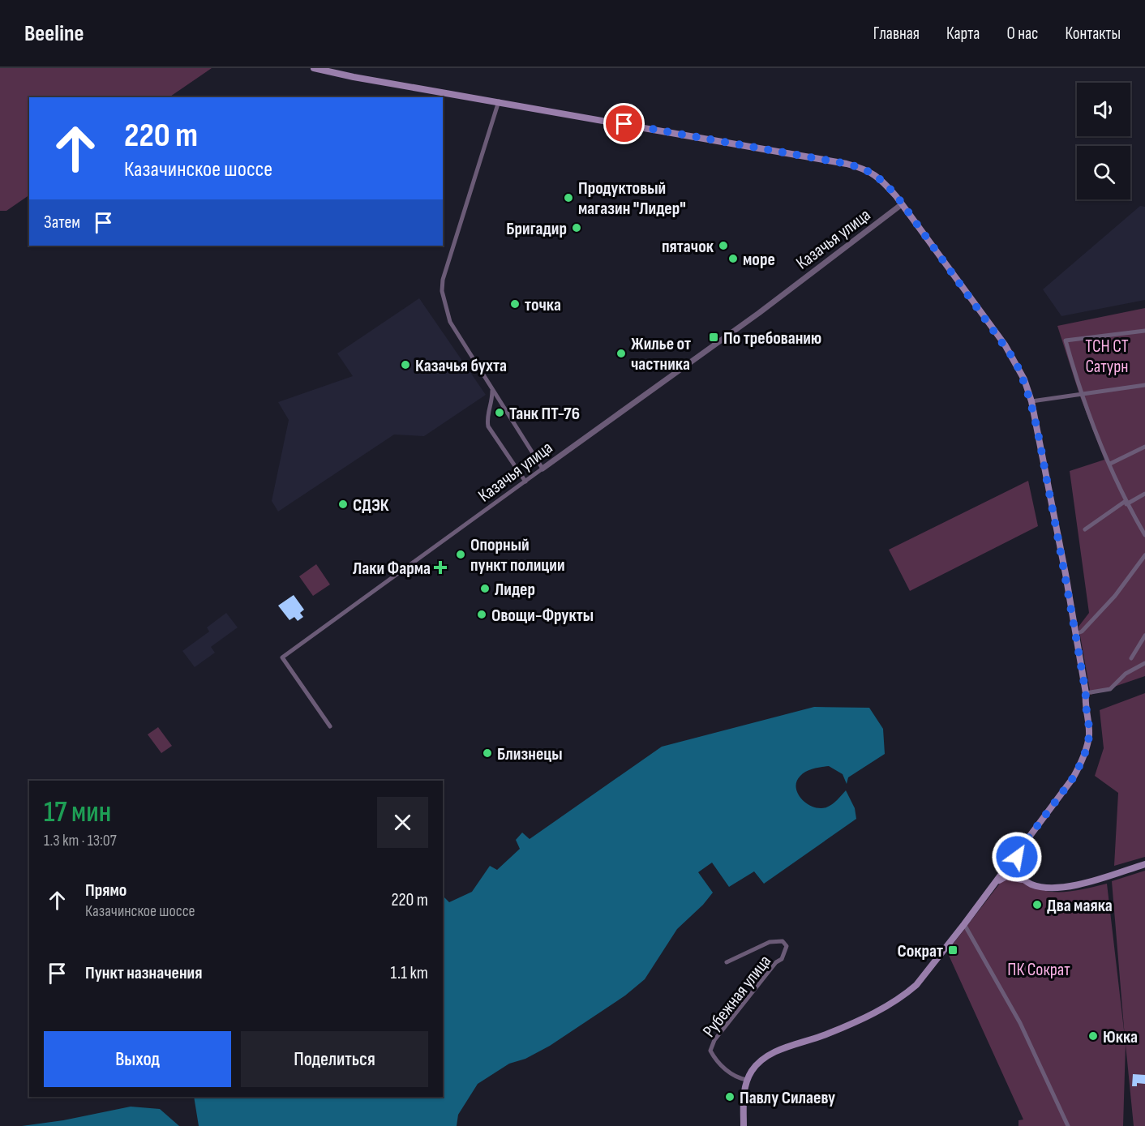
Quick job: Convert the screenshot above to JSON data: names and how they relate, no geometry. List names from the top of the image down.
{
  "streets": {
    "street": ["Казачья улица", "Рубежная улица"]
  },
  "parks": ["ТСН СТ Сатурн", "ПК Сократ"],
  "places": {
    "other": [
      "Продуктовый магазин \"Лидер\"",
      "Бригадир",
      "пятачок",
      "море",
      "точка",
      "Жилье от частника",
      "Казачья бухта",
      "Танк ПТ-76",
      "СДЭК",
      "Опорный пункт полиции",
      "Лидер",
      "Овощи-Фрукты",
      "Близнецы",
      "Два маяка",
      "Юкка",
      "Павлу Силаеву"
    ],
    "transit": ["По требованию", "Сократ"],
    "health": ["Лаки Фарма"]
  },
  "page": {
    "header": "Beeline",
    "nav": [
      "Главная",
      "Карта",
      "О нас",
      "Контакты"
    ],
    "turn": ["220 m", "Казачинское шоссе"],
    "then": "Затем",
    "heading": ["17 мин", "1.3 km · 13:07"],
    "list": [
      {
        "name": "Прямо",
        "note": "Казачинское шоссе",
        "value": "220 m"
      },
      {
        "name": "Пункт назначения",
        "value": "1.1 km"
      }
    ],
    "buttons": ["Выход", "Поделиться"]
  }
}
